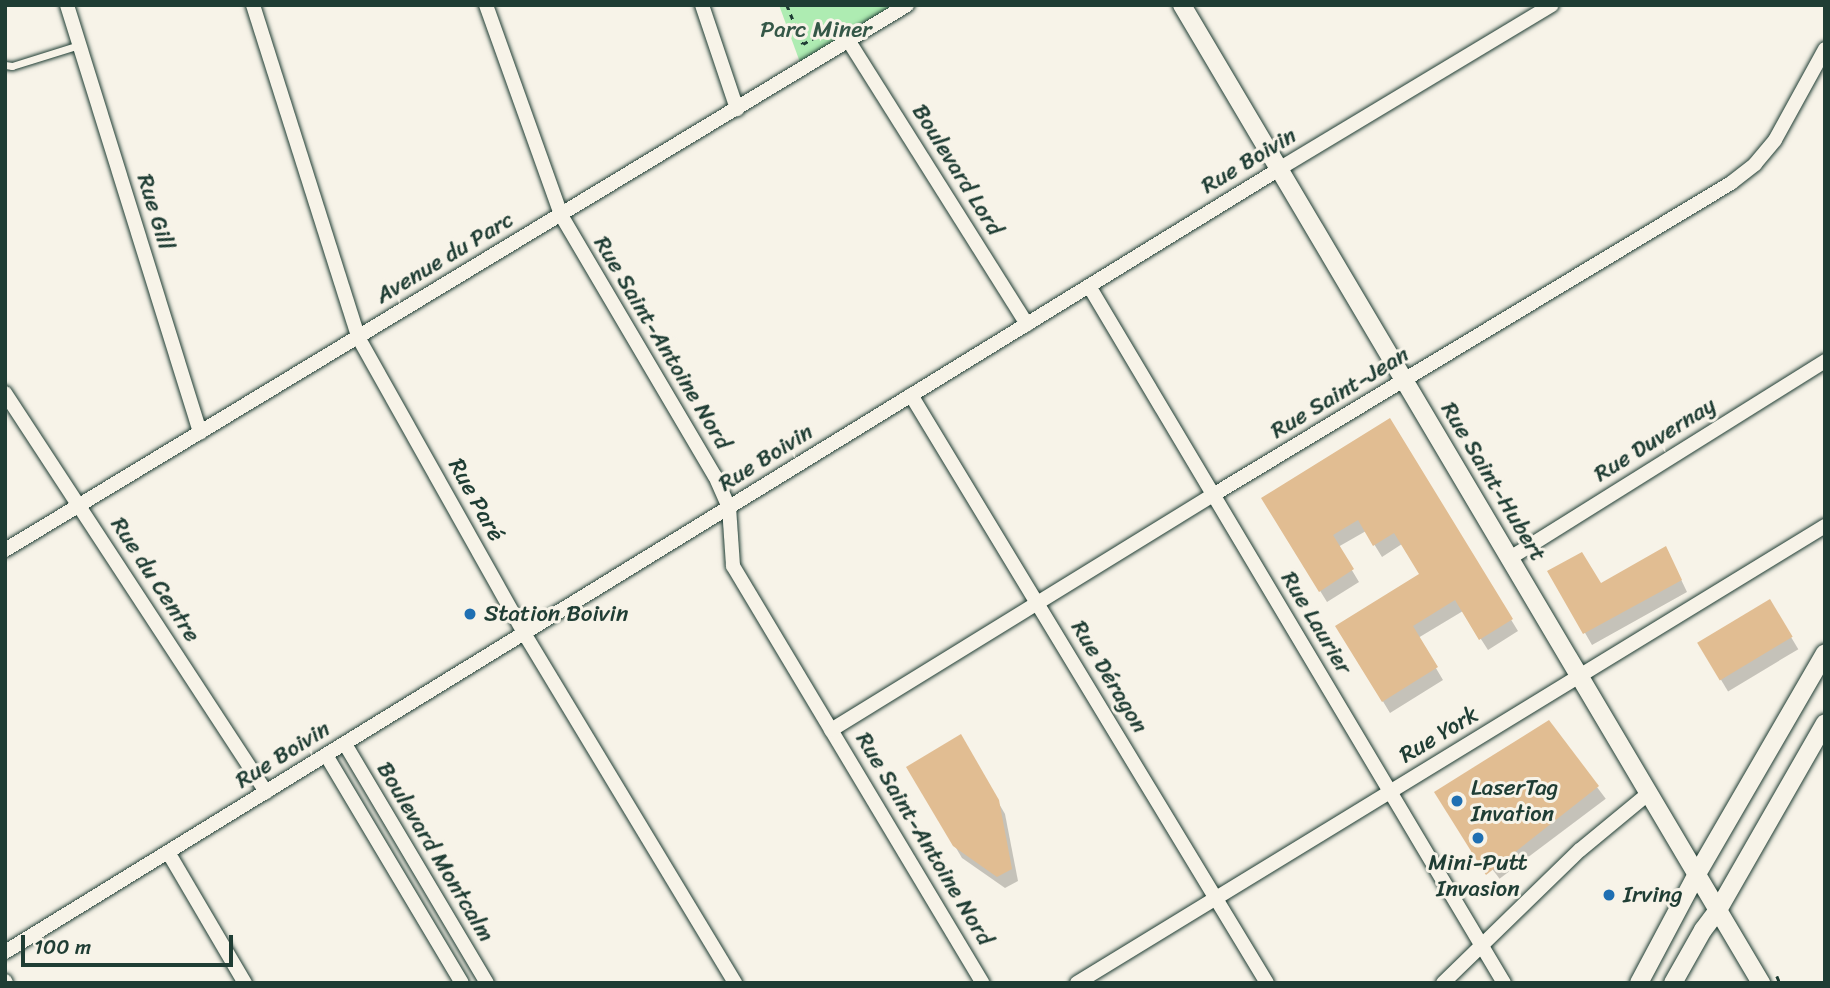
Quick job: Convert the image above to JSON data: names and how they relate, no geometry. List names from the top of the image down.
{
  "streets": {
    "street": [
      "Rue Boivin",
      "Boulevard Lord",
      "Rue Gill",
      "Avenue du Parc",
      "Rue Saint-Antoine Nord",
      "Rue Saint-Jean",
      "Rue Duvernay",
      "Rue Saint-Hubert",
      "Rue Paré",
      "Rue du Centre",
      "Rue Laurier",
      "Rue Déragon",
      "Rue York",
      "Boulevard Montcalm"
    ]
  },
  "crossings": [
    ["Rue Boivin", "Boulevard Lord"],
    ["Rue Boivin", "Rue Saint-Antoine Nord"],
    ["Rue Boivin", "Rue Saint-Hubert"],
    ["Rue Boivin", "Rue Paré"],
    ["Rue Boivin", "Rue du Centre"],
    ["Rue Boivin", "Rue Laurier"],
    ["Rue Boivin", "Rue Déragon"],
    ["Rue Boivin", "Boulevard Montcalm"],
    ["Boulevard Lord", "Avenue du Parc"],
    ["Rue Gill", "Avenue du Parc"],
    ["Avenue du Parc", "Rue Saint-Antoine Nord"],
    ["Avenue du Parc", "Rue Paré"],
    ["Avenue du Parc", "Rue du Centre"],
    ["Rue Saint-Antoine Nord", "Rue Saint-Jean"],
    ["Rue Saint-Jean", "Rue Saint-Hubert"],
    ["Rue Saint-Jean", "Rue Laurier"],
    ["Rue Saint-Jean", "Rue Déragon"],
    ["Rue Duvernay", "Rue Saint-Hubert"],
    ["Rue Saint-Hubert", "Rue York"],
    ["Rue Laurier", "Rue York"],
    ["Rue Déragon", "Rue York"]
  ],
  "parks": ["Parc Miner"],
  "places": [
    "Station Boivin",
    "LaserTag Invation",
    "Mini-Putt Invasion",
    "Irving"
  ],
  "scale_bar": "100 m"
}
